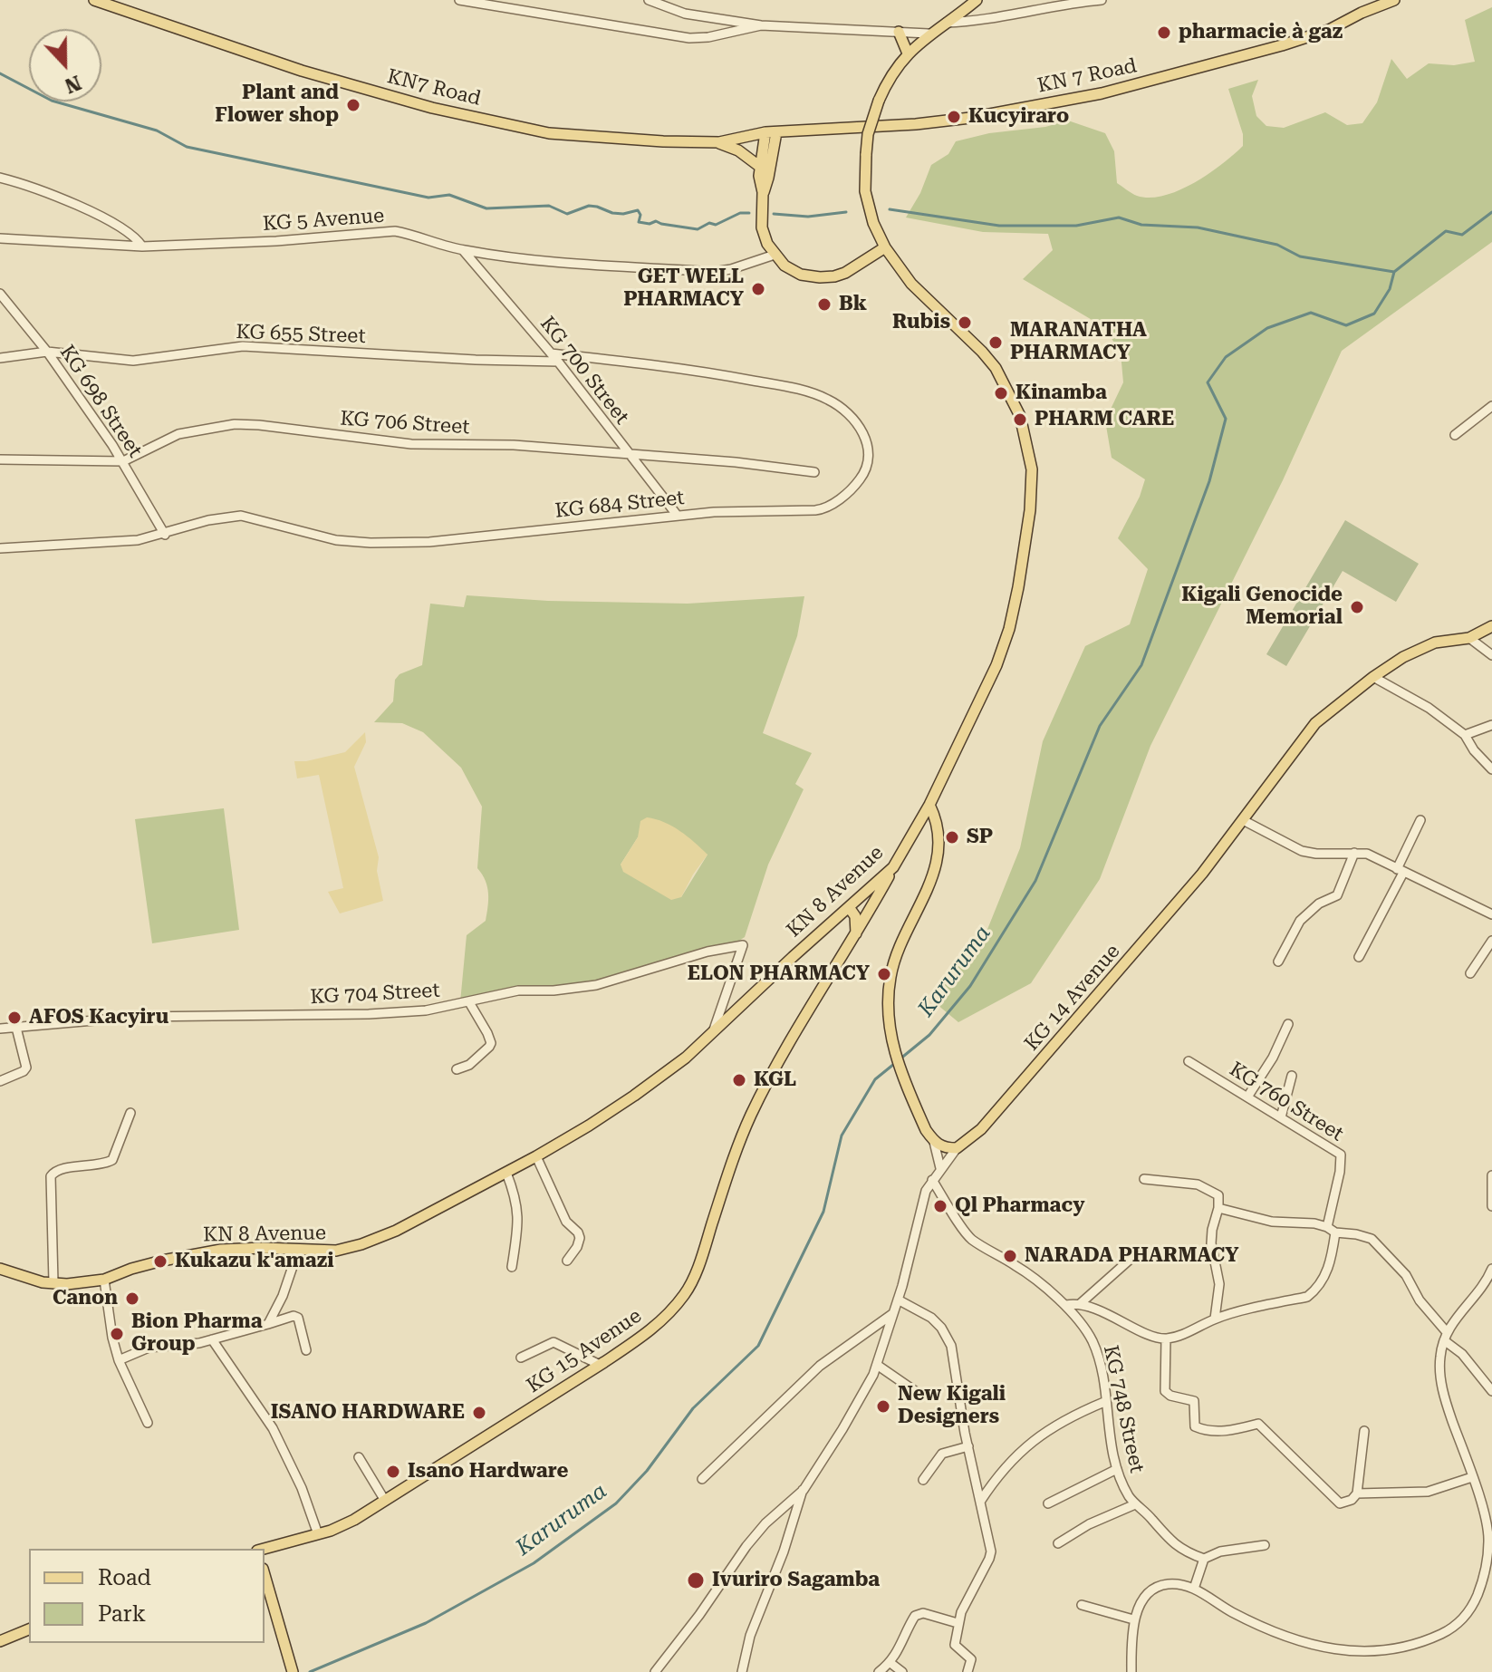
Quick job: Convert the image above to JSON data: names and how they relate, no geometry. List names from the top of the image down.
{
  "streets": {
    "main road": [
      "KN 7 Road",
      "KN7 Road",
      "KN 8 Avenue",
      "KG 14 Avenue",
      "KG 15 Avenue"
    ],
    "street": [
      "KG 5 Avenue",
      "KG 655 Street",
      "KG 700 Street",
      "KG 698 Street",
      "KG 706 Street",
      "KG 684 Street",
      "KG 704 Street",
      "KG 760 Street",
      "KG 748 Street"
    ]
  },
  "crossings": [
    ["KN 7 Road", "KN7 Road"],
    ["KG 5 Avenue", "KG 700 Street"],
    ["KG 655 Street", "KG 700 Street"],
    ["KG 655 Street", "KG 698 Street"],
    ["KG 700 Street", "KG 706 Street"],
    ["KG 700 Street", "KG 684 Street"],
    ["KG 698 Street", "KG 706 Street"],
    ["KG 698 Street", "KG 684 Street"],
    ["KN 8 Avenue", "KG 704 Street"],
    ["KN 8 Avenue", "KG 15 Avenue"]
  ],
  "water": ["Karuruma"],
  "places": [
    "pharmacie à gaz",
    "Plant and Flower shop",
    "Kucyiraro",
    "GET WELL PHARMACY",
    "Bk",
    "Rubis",
    "MARANATHA PHARMACY",
    "Kinamba",
    "PHARM CARE",
    "Kigali Genocide Memorial",
    "SP",
    "ELON PHARMACY",
    "AFOS Kacyiru",
    "KGL",
    "Ql Pharmacy",
    "NARADA PHARMACY",
    "Kukazu k'amazi",
    "Canon",
    "Bion Pharma Group",
    "New Kigali Designers",
    "ISANO HARDWARE",
    "Isano Hardware",
    "Ivuriro Sagamba"
  ],
  "legend": ["Road", "Park"],
  "north": "bottom"
}
